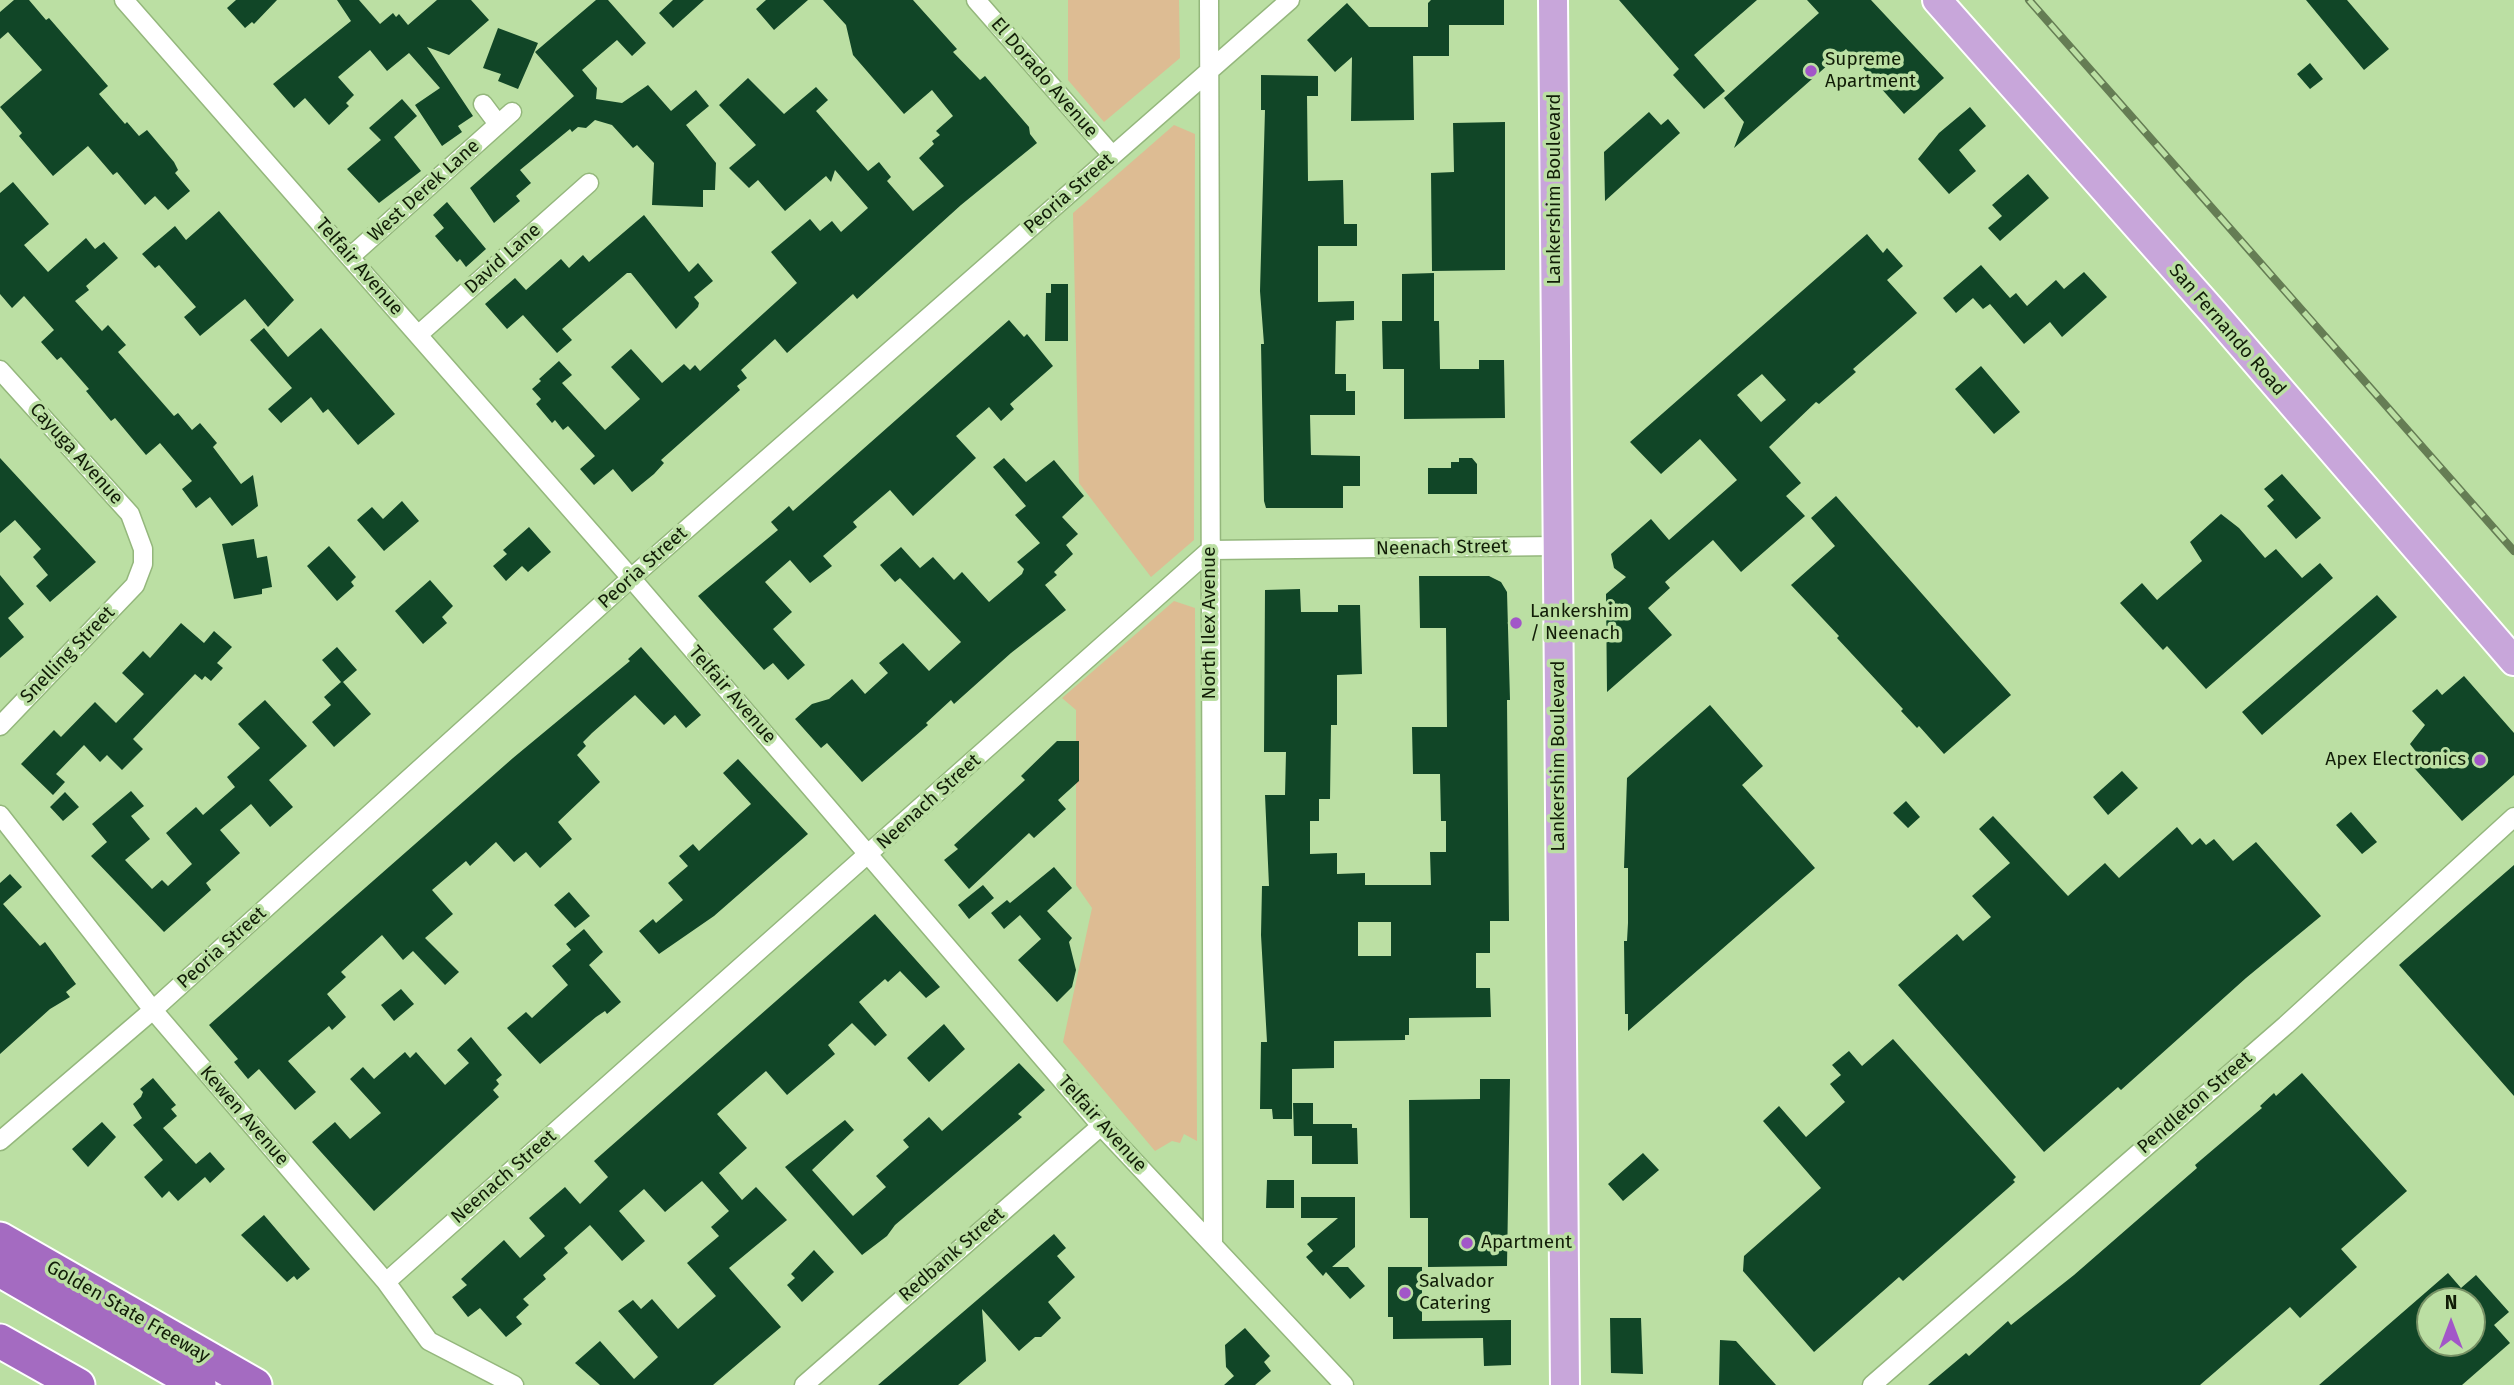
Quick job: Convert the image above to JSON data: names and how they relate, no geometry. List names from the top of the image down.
{
  "streets": {
    "highway": ["Golden State Freeway"],
    "main road": ["Lankershim Boulevard", "San Fernando Road"],
    "street": [
      "El Dorado Avenue",
      "West Derek Lane",
      "Peoria Street",
      "David Lane",
      "Telfair Avenue",
      "Cayuga Avenue",
      "Neenach Street",
      "North Ilex Avenue",
      "Snelling Street",
      "Pendleton Street",
      "Kewen Avenue",
      "Redbank Street"
    ]
  },
  "crossings": [
    ["El Dorado Avenue", "Peoria Street"],
    ["Lankershim Boulevard", "Neenach Street"],
    ["West Derek Lane", "Telfair Avenue"],
    ["Peoria Street", "Telfair Avenue"],
    ["Peoria Street", "North Ilex Avenue"],
    ["Peoria Street", "Kewen Avenue"],
    ["David Lane", "Telfair Avenue"],
    ["Telfair Avenue", "Neenach Street"],
    ["Telfair Avenue", "North Ilex Avenue"],
    ["Telfair Avenue", "Redbank Street"],
    ["Cayuga Avenue", "Snelling Street"],
    ["Neenach Street", "North Ilex Avenue"],
    ["Neenach Street", "Kewen Avenue"]
  ],
  "places": [
    "Supreme Apartment",
    "Lankershim / Neenach",
    "Apex Electronics",
    "Apartment",
    "Salvador Catering"
  ],
  "north": "top"
}
